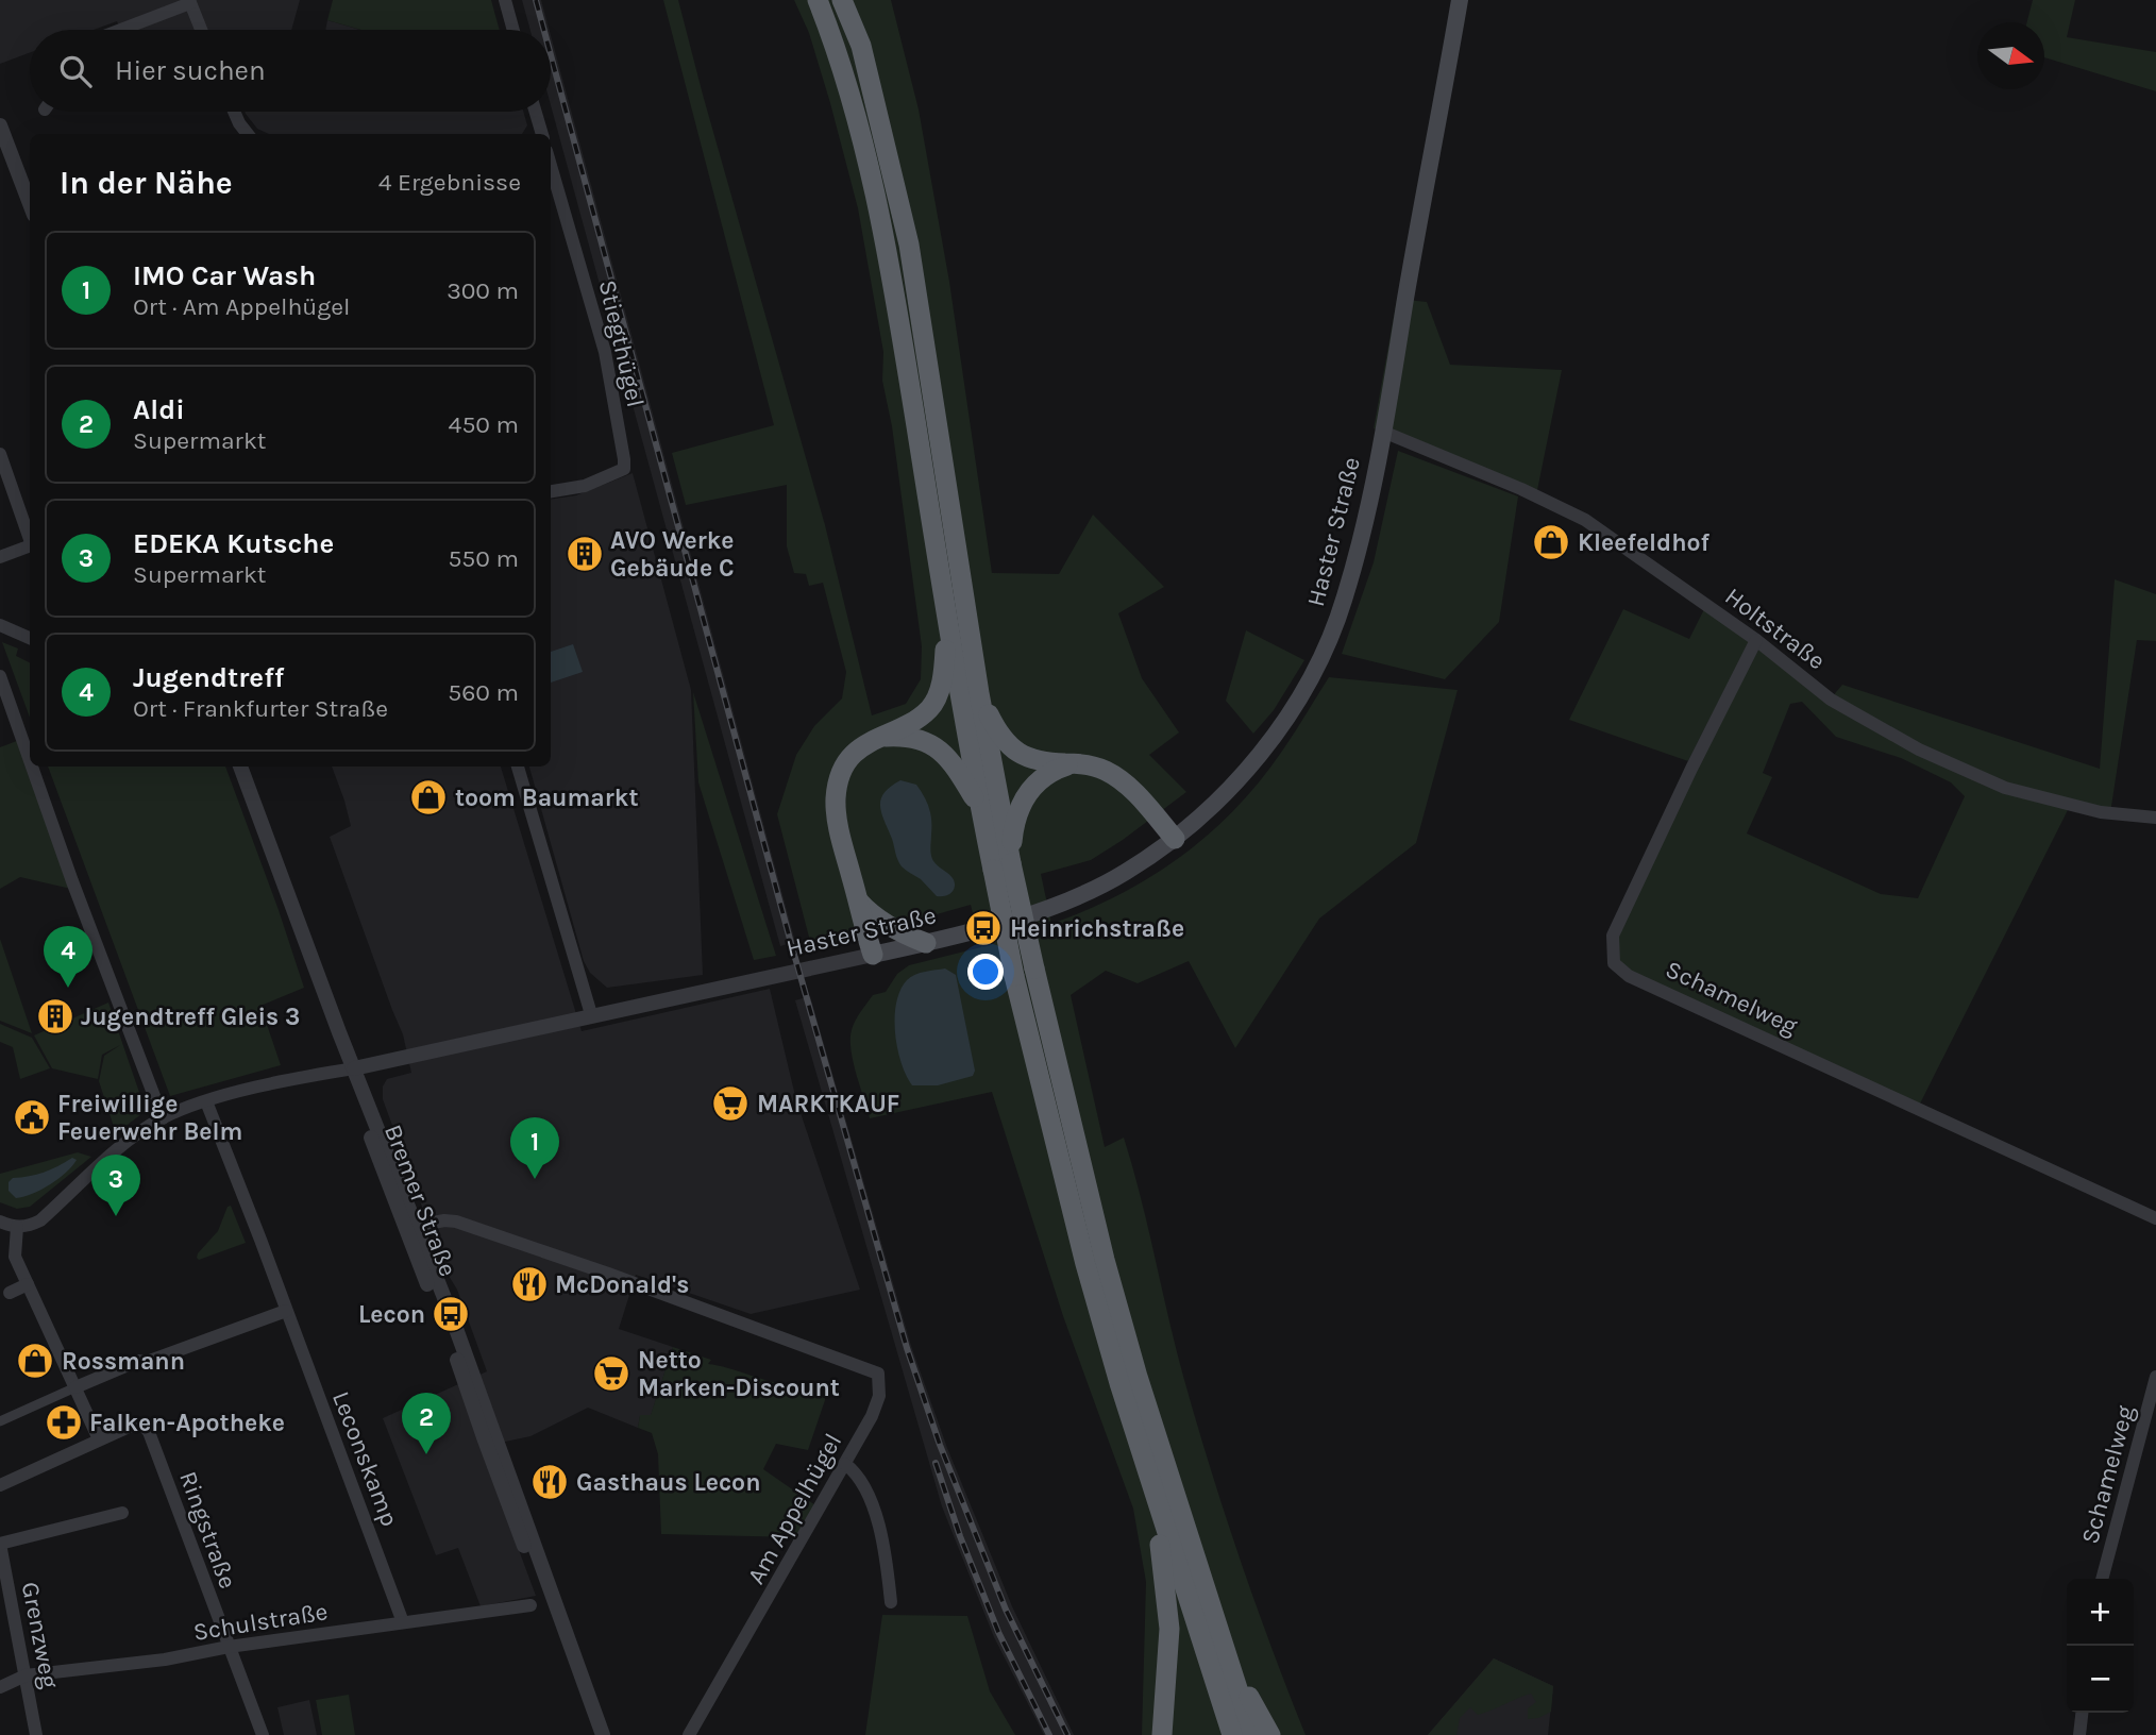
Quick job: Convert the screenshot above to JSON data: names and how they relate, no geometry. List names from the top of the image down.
{
  "streets": {
    "main road": ["Haster Straße"],
    "street": [
      "Stiegthügel",
      "Holtstraße",
      "Schamelweg",
      "Bremer Straße",
      "Leconskamp",
      "Am Appelhügel",
      "Ringstraße",
      "Schulstraße",
      "Grenzweg"
    ]
  },
  "crossings": [
    ["Haster Straße", "Holtstraße"],
    ["Haster Straße", "Bremer Straße"],
    ["Holtstraße", "Schamelweg"],
    ["Bremer Straße", "Am Appelhügel"],
    ["Leconskamp", "Schulstraße"],
    ["Ringstraße", "Schulstraße"],
    ["Schulstraße", "Grenzweg"]
  ],
  "places": {
    "shop": ["Kleefeldhof", "toom Baumarkt", "Rossmann"],
    "building": ["AVO Werke Gebäude C", "Jugendtreff Gleis 3"],
    "bus stop": ["Heinrichstraße", "Lecon"],
    "supermarket": ["MARKTKAUF", "Netto Marken-Discount"],
    "public building": ["Freiwillige Feuerwehr Belm"],
    "restaurant": ["McDonald's", "Gasthaus Lecon"],
    "pharmacy": ["Falken-Apotheke"]
  },
  "north": "right",
  "page": {
    "search": "Hier suchen",
    "heading": ["In der Nähe", "4 Ergebnisse"],
    "list": [
      {
        "mark": "1",
        "name": "IMO Car Wash",
        "note": "Ort · Am Appelhügel",
        "value": "300 m"
      },
      {
        "mark": "2",
        "name": "Aldi",
        "note": "Supermarkt",
        "value": "450 m"
      },
      {
        "mark": "3",
        "name": "EDEKA Kutsche",
        "note": "Supermarkt",
        "value": "550 m"
      },
      {
        "mark": "4",
        "name": "Jugendtreff",
        "note": "Ort · Frankfurter Straße",
        "value": "560 m"
      }
    ],
    "pins": [
      "4",
      "1",
      "3",
      "2"
    ],
    "map_buttons": ["+", "−"]
  }
}
